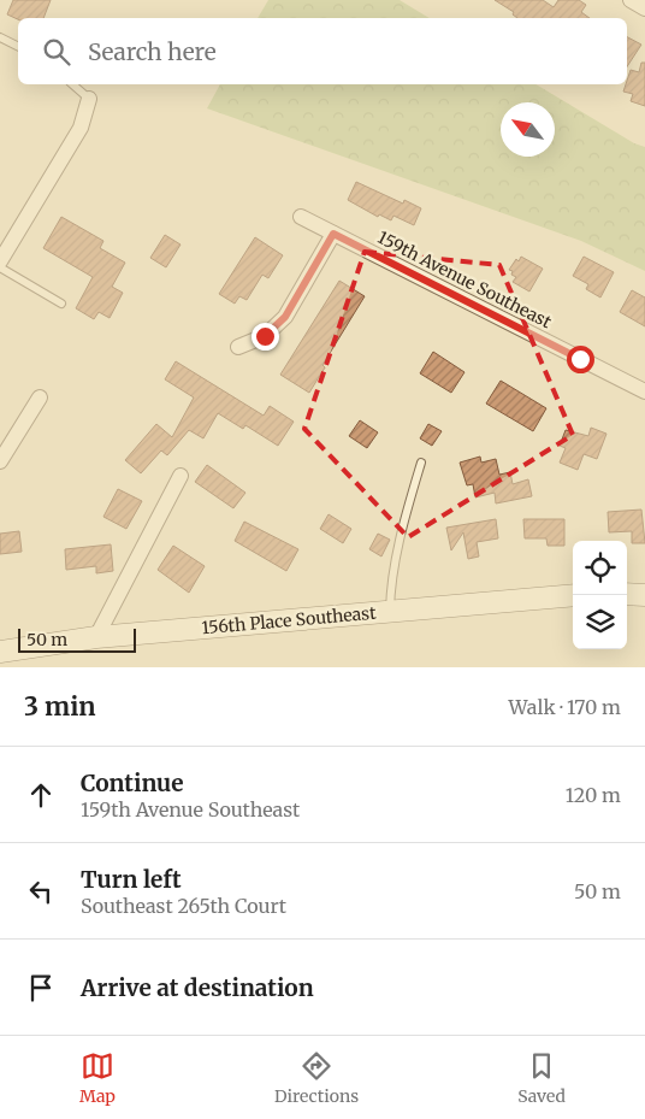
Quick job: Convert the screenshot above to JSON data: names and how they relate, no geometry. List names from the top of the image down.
{
  "streets": {
    "street": ["159th Avenue Southeast", "156th Place Southeast"]
  },
  "scale_bar": "50 m",
  "north": "top left",
  "page": {
    "search": "Search here",
    "scale": "50 m",
    "heading": ["3 min", "Walk · 170 m"],
    "list": [
      ["Continue", "159th Avenue Southeast", "120 m"],
      ["Turn left", "Southeast 265th Court", "50 m"],
      "Arrive at destination"
    ],
    "nav": ["Map", "Directions", "Saved"]
  }
}
